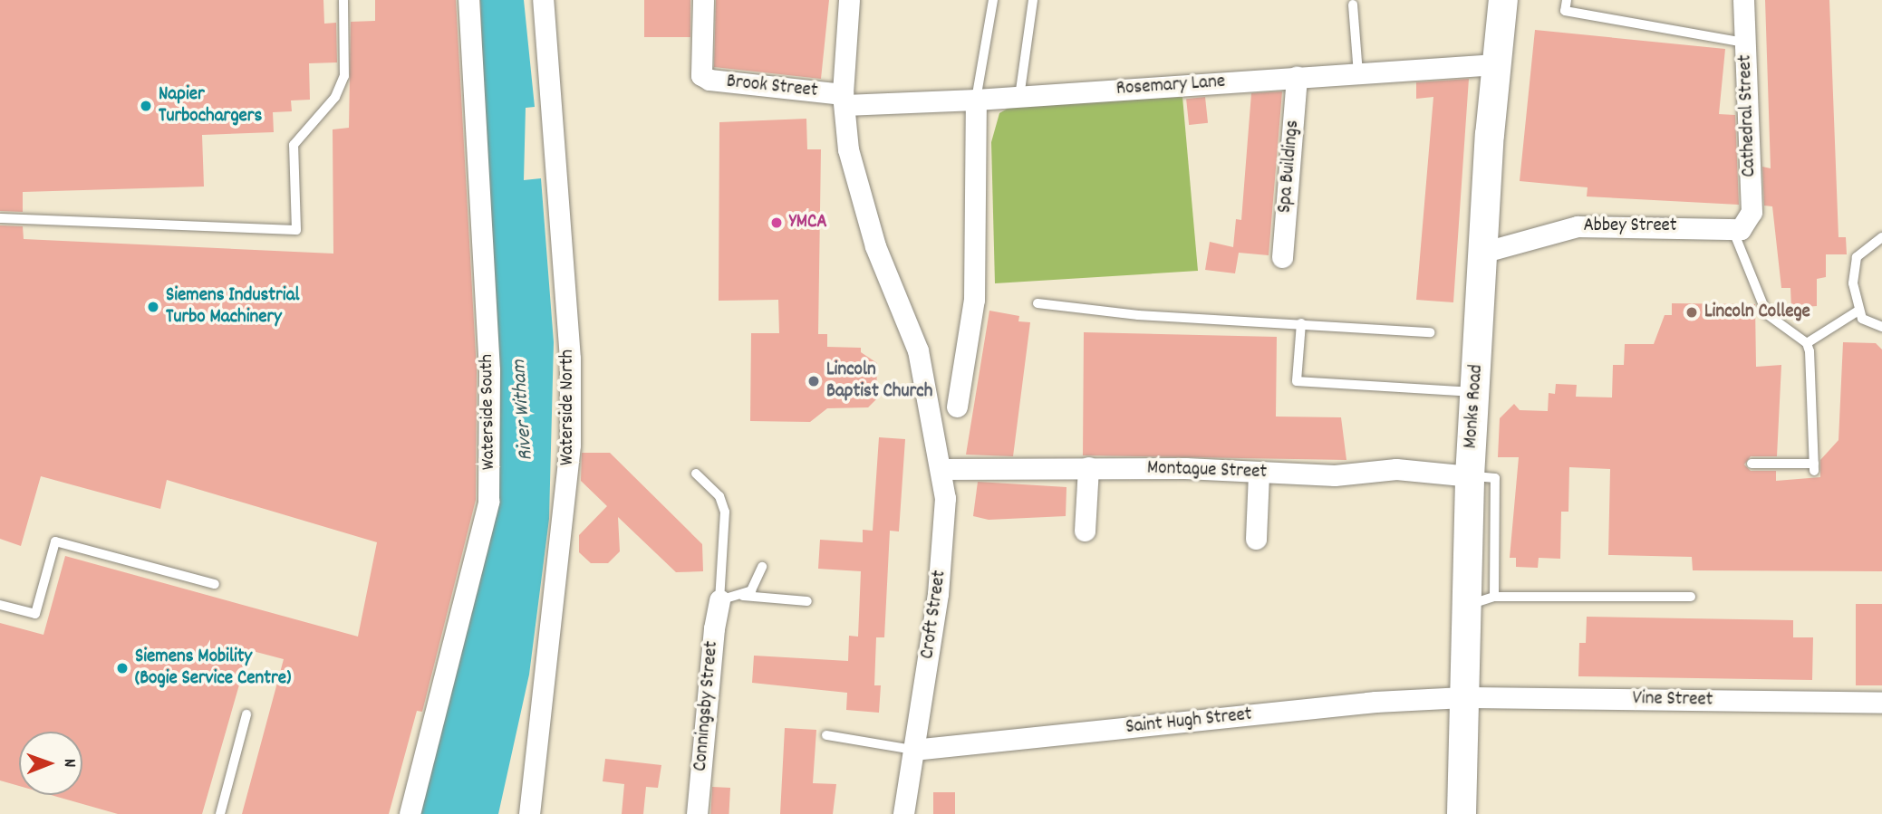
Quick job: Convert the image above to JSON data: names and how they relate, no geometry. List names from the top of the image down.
{
  "streets": {
    "main road": ["Monks Road"],
    "street": [
      "Rosemary Lane",
      "Brook Street",
      "Cathedral Street",
      "Spa Buildings",
      "Abbey Street",
      "Waterside North",
      "Waterside South",
      "Montague Street",
      "Croft Street",
      "Vine Street",
      "Conningsby Street",
      "Saint Hugh Street"
    ]
  },
  "crossings": [
    ["Rosemary Lane", "Brook Street"],
    ["Rosemary Lane", "Spa Buildings"],
    ["Rosemary Lane", "Monks Road"],
    ["Rosemary Lane", "Croft Street"],
    ["Brook Street", "Croft Street"],
    ["Cathedral Street", "Abbey Street"],
    ["Abbey Street", "Monks Road"],
    ["Monks Road", "Montague Street"],
    ["Monks Road", "Vine Street"],
    ["Monks Road", "Saint Hugh Street"],
    ["Montague Street", "Croft Street"],
    ["Croft Street", "Saint Hugh Street"],
    ["Vine Street", "Saint Hugh Street"]
  ],
  "water": ["River Witham"],
  "places": [
    "Napier Turbochargers",
    "YMCA",
    "Siemens Industrial Turbo Machinery",
    "Lincoln College",
    "Lincoln Baptist Church",
    "Siemens Mobility (Bogie Service Centre)"
  ],
  "north": "right"
}
